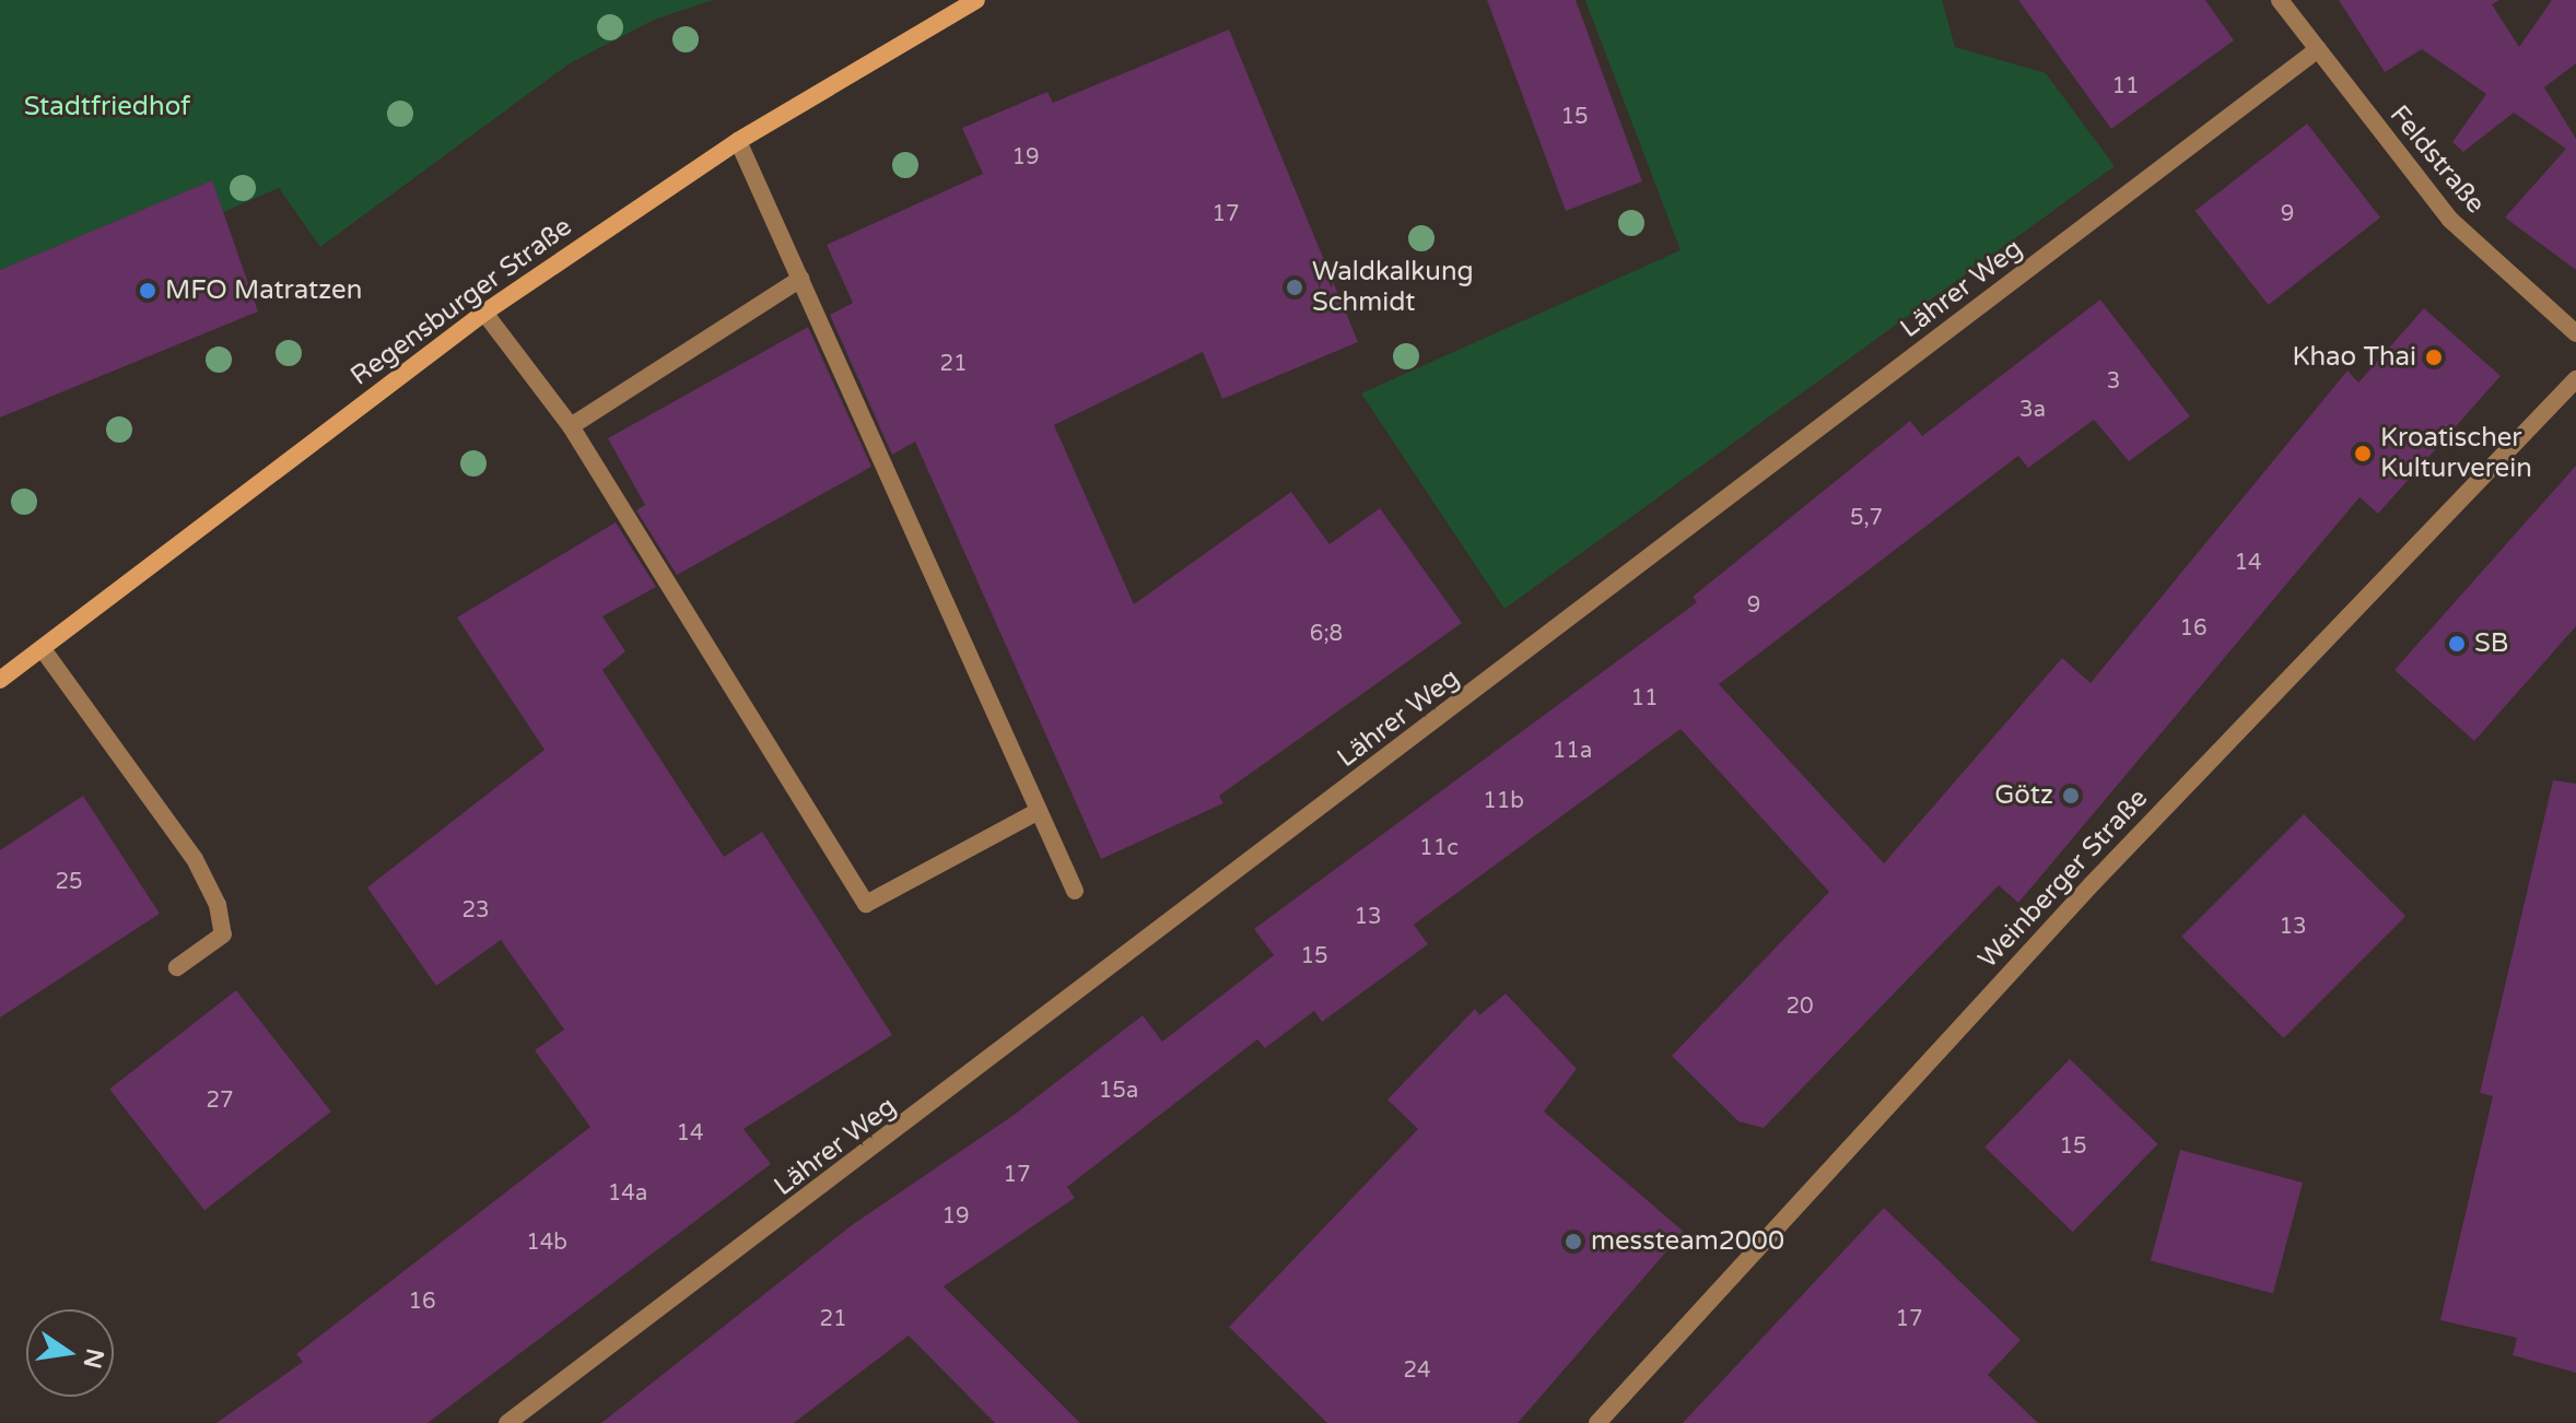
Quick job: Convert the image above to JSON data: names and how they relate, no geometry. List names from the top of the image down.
{
  "streets": {
    "main road": ["Regensburger Straße"],
    "street": ["Feldstraße", "Lährer Weg", "Weinberger Straße"]
  },
  "crossings": [
    ["Feldstraße", "Lährer Weg"]
  ],
  "parks": ["Stadtfriedhof"],
  "places": [
    "Waldkalkung Schmidt",
    "MFO Matratzen",
    "Khao Thai",
    "Kroatischer Kulturverein",
    "SB",
    "Götz",
    "messteam2000"
  ],
  "house_numbers": [
    "11",
    "15",
    "19",
    "17",
    "9",
    "21",
    "3",
    "3a",
    "5,7",
    "14",
    "9",
    "16",
    "6;8",
    "11",
    "11a",
    "11b",
    "11c",
    "25",
    "23",
    "13",
    "13",
    "15",
    "20",
    "15a",
    "27",
    "14",
    "15",
    "17",
    "14a",
    "19",
    "14b",
    "16",
    "21",
    "17",
    "24"
  ],
  "north": "right"
}
